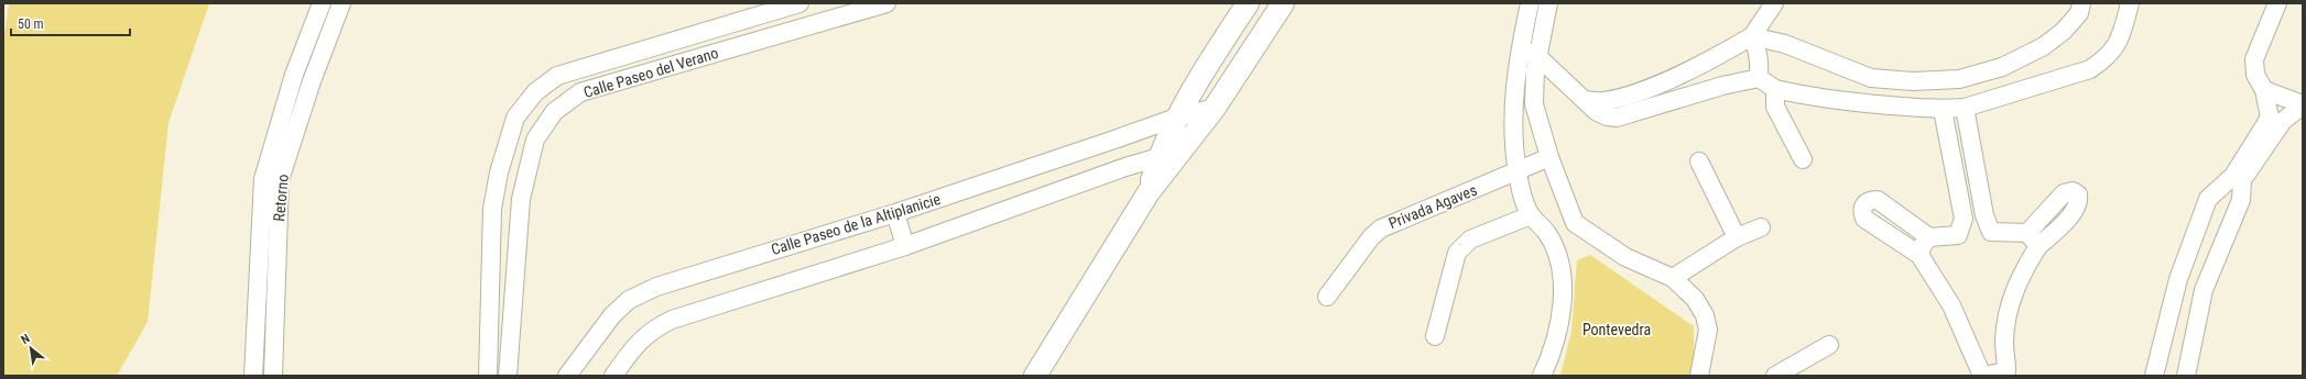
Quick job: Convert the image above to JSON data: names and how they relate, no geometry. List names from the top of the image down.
{
  "streets": {
    "street": [
      "Calle Paseo del Verano",
      "Retorno",
      "Privada Agaves",
      "Calle Paseo de la Altiplanicie"
    ]
  },
  "parks": ["Pontevedra"],
  "scale_bar": "50 m",
  "north": "top left"
}
